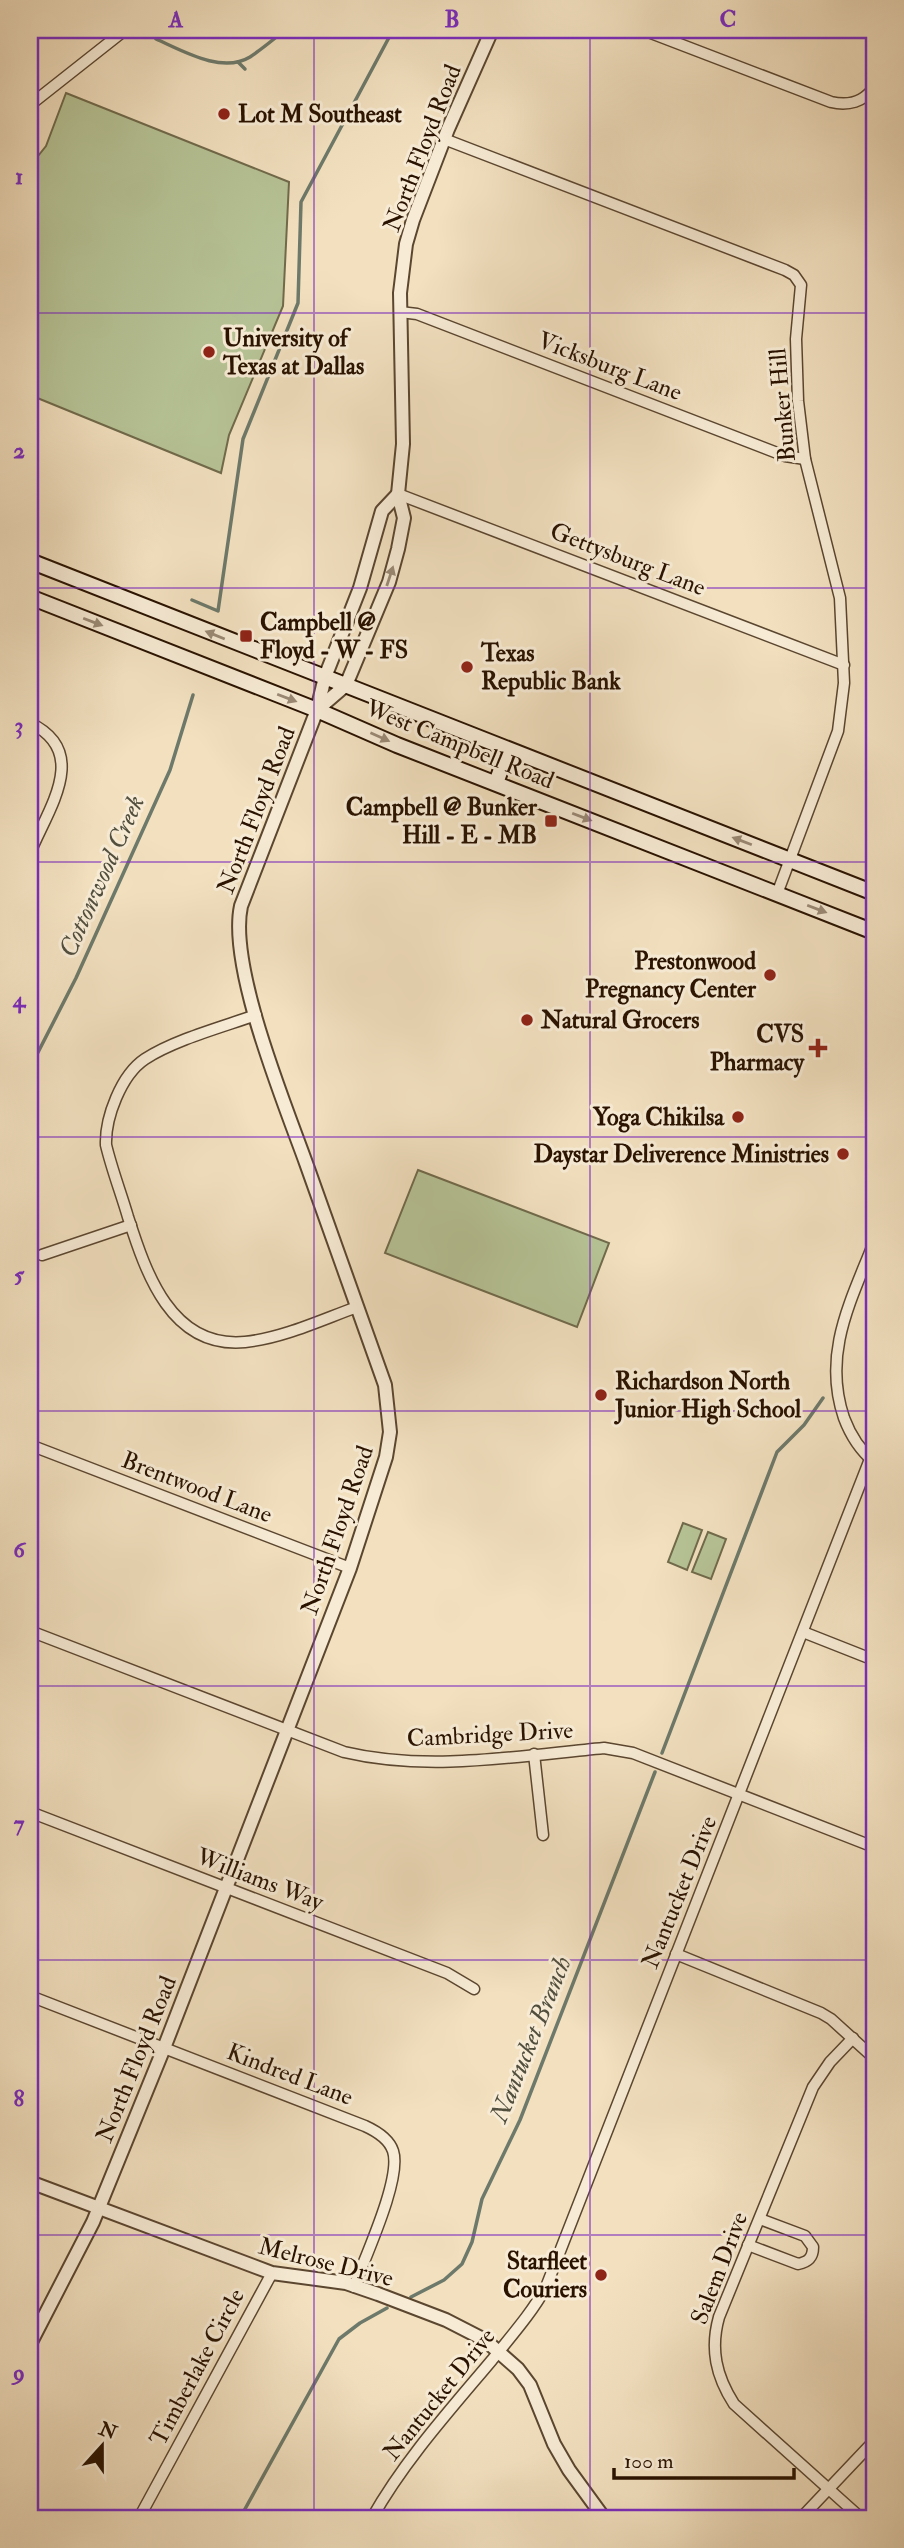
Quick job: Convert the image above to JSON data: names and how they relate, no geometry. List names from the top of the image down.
{
  "streets": {
    "main road": ["West Campbell Road"],
    "street": [
      "North Floyd Road",
      "Vicksburg Lane",
      "Bunker Hill",
      "Gettysburg Lane",
      "Brentwood Lane",
      "Cambridge Drive",
      "Williams Way",
      "Nantucket Drive",
      "Kindred Lane",
      "Melrose Drive",
      "Salem Drive",
      "Timberlake Circle"
    ]
  },
  "crossings": [
    ["North Floyd Road", "Vicksburg Lane"],
    ["North Floyd Road", "Bunker Hill"],
    ["North Floyd Road", "Gettysburg Lane"],
    ["North Floyd Road", "West Campbell Road"],
    ["North Floyd Road", "Brentwood Lane"],
    ["North Floyd Road", "Cambridge Drive"],
    ["North Floyd Road", "Williams Way"],
    ["North Floyd Road", "Kindred Lane"],
    ["North Floyd Road", "Melrose Drive"],
    ["Vicksburg Lane", "Bunker Hill"],
    ["Bunker Hill", "Gettysburg Lane"],
    ["Bunker Hill", "West Campbell Road"],
    ["Cambridge Drive", "Nantucket Drive"],
    ["Nantucket Drive", "Melrose Drive"],
    ["Kindred Lane", "Melrose Drive"],
    ["Melrose Drive", "Timberlake Circle"]
  ],
  "water": ["Cottonwood Creek", "Nantucket Branch"],
  "places": {
    "other": [
      "Lot M Southeast",
      "University of Texas at Dallas",
      "Texas Republic Bank",
      "Prestonwood Pregnancy Center",
      "Natural Grocers",
      "Yoga Chikilsa",
      "Daystar Deliverence Ministries",
      "Richardson North Junior High School",
      "Starfleet Couriers"
    ],
    "transit": ["Campbell @ Floyd - W - FS", "Campbell @ Bunker Hill - E - MB"],
    "health": ["CVS Pharmacy"]
  },
  "scale_bar": "100 m",
  "north": "top",
  "grid": {
    "columns": ["A", "B", "C"],
    "rows": [
      "1",
      "2",
      "3",
      "4",
      "5",
      "6",
      "7",
      "8",
      "9"
    ]
  }
}
